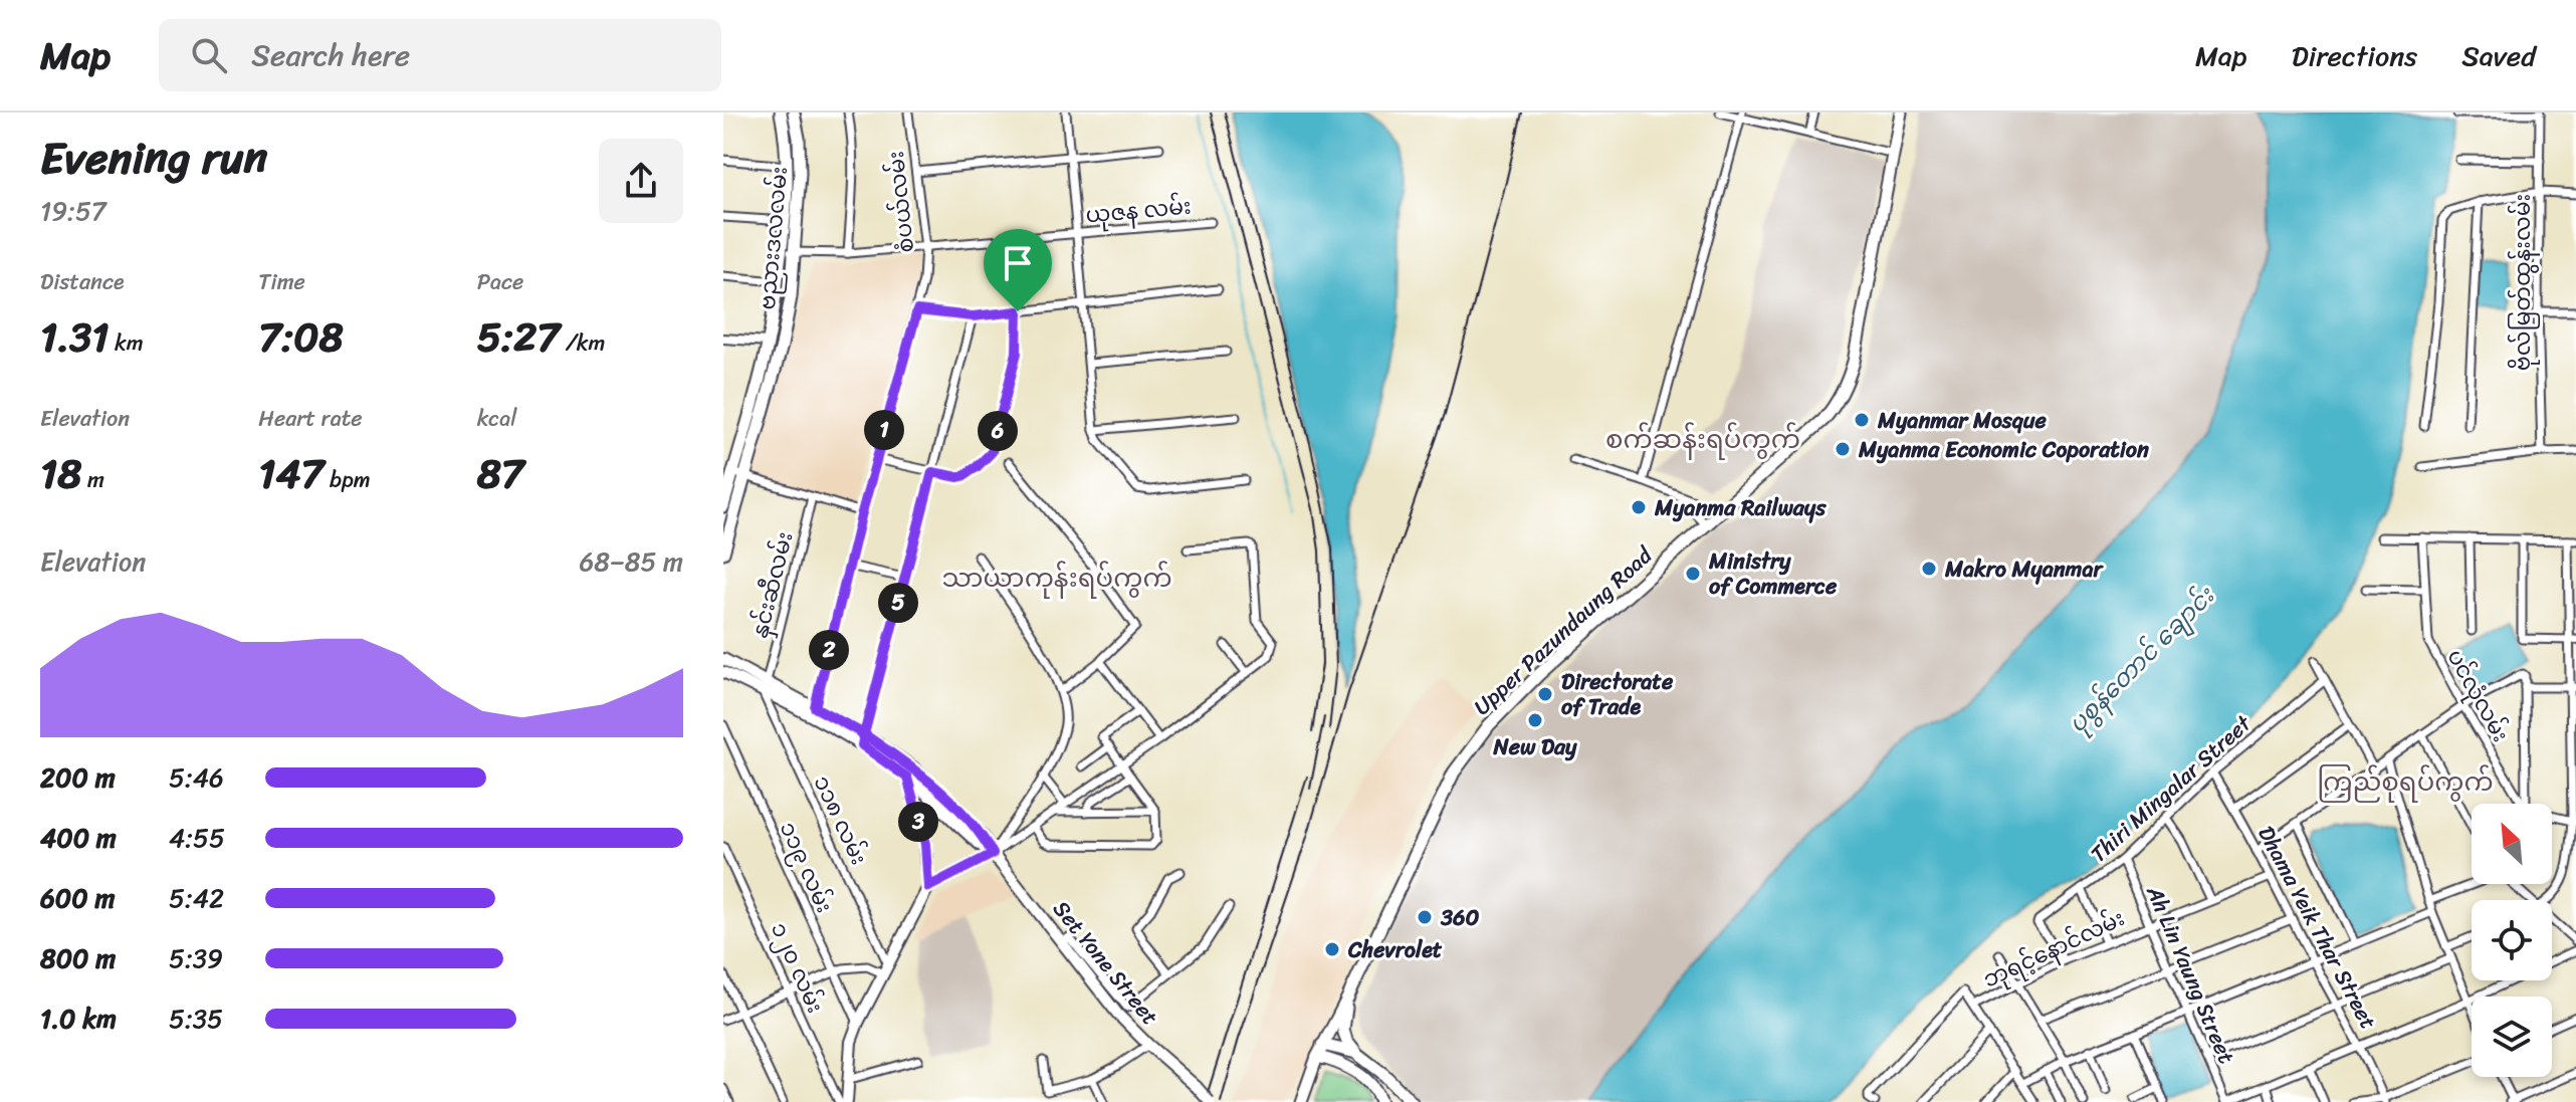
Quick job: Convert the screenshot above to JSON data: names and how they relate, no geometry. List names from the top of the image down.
{
  "streets": {
    "main road": ["ဗညားဒလလမ်း", "Upper Pazundaung Road", "Set Yone Street"],
    "street": [
      "စံပယ်လမ်း",
      "ယုဇန လမ်း",
      "ဗိုလ်မြတ်ထွန်းလမ်း",
      "နှင်းဆီလမ်း",
      "ပင်လုံလမ်း",
      "Thiri Mingalar Street",
      "၁၁၈ လမ်း",
      "၁၁၉ လမ်း",
      "Dhama Yeik Thar Street",
      "ဘုရင့်နောင်လမ်း",
      "၁၂၀ လမ်း",
      "Ah Lin Yaung Street"
    ]
  },
  "crossings": [
    ["စံပယ်လမ်း", "ယုဇန လမ်း"],
    ["ယုဇန လမ်း", "ဗညားဒလလမ်း"],
    ["နှင်းဆီလမ်း", "၁၁၈ လမ်း"],
    ["Thiri Mingalar Street", "Dhama Yeik Thar Street"],
    ["Thiri Mingalar Street", "ဘုရင့်နောင်လမ်း"],
    ["Thiri Mingalar Street", "Ah Lin Yaung Street"],
    ["Dhama Yeik Thar Street", "ဘုရင့်နောင်လမ်း"],
    ["ဘုရင့်နောင်လမ်း", "Ah Lin Yaung Street"]
  ],
  "districts": ["စက်ဆန်းရပ်ကွက်", "သာယာကုန်းရပ်ကွက်", "ကြည်စုရပ်ကွက်"],
  "water": ["ပုစွန်တောင် ချောင်း"],
  "places": [
    "Myanmar Mosque",
    "Myanma Economic Coporation",
    "Myanma Railways",
    "Makro Myanmar",
    "Ministry of Commerce",
    "Directorate of Trade",
    "New Day",
    "360",
    "Chevrolet"
  ],
  "north": "top left",
  "page": {
    "header": "Map",
    "search": "Search here",
    "nav": ["Map", "Directions", "Saved"],
    "heading": ["Evening run", "19:57"],
    "stats": [
      ["Distance", "1.31 km"],
      ["Time", "7:08"],
      ["Pace", "5:27 /km"],
      ["Elevation", "18 m"],
      ["Heart rate", "147 bpm"],
      ["kcal", "87"]
    ],
    "pins": [
      "1",
      "6",
      "5",
      "2",
      "3"
    ],
    "chart": ["Elevation", "68–85 m"],
    "list": [
      {
        "name": "200 m",
        "note": "5:46"
      },
      {
        "name": "400 m",
        "note": "4:55"
      },
      {
        "name": "600 m",
        "note": "5:42"
      },
      {
        "name": "800 m",
        "note": "5:39"
      },
      {
        "name": "1.0 km",
        "note": "5:35"
      }
    ]
  }
}
